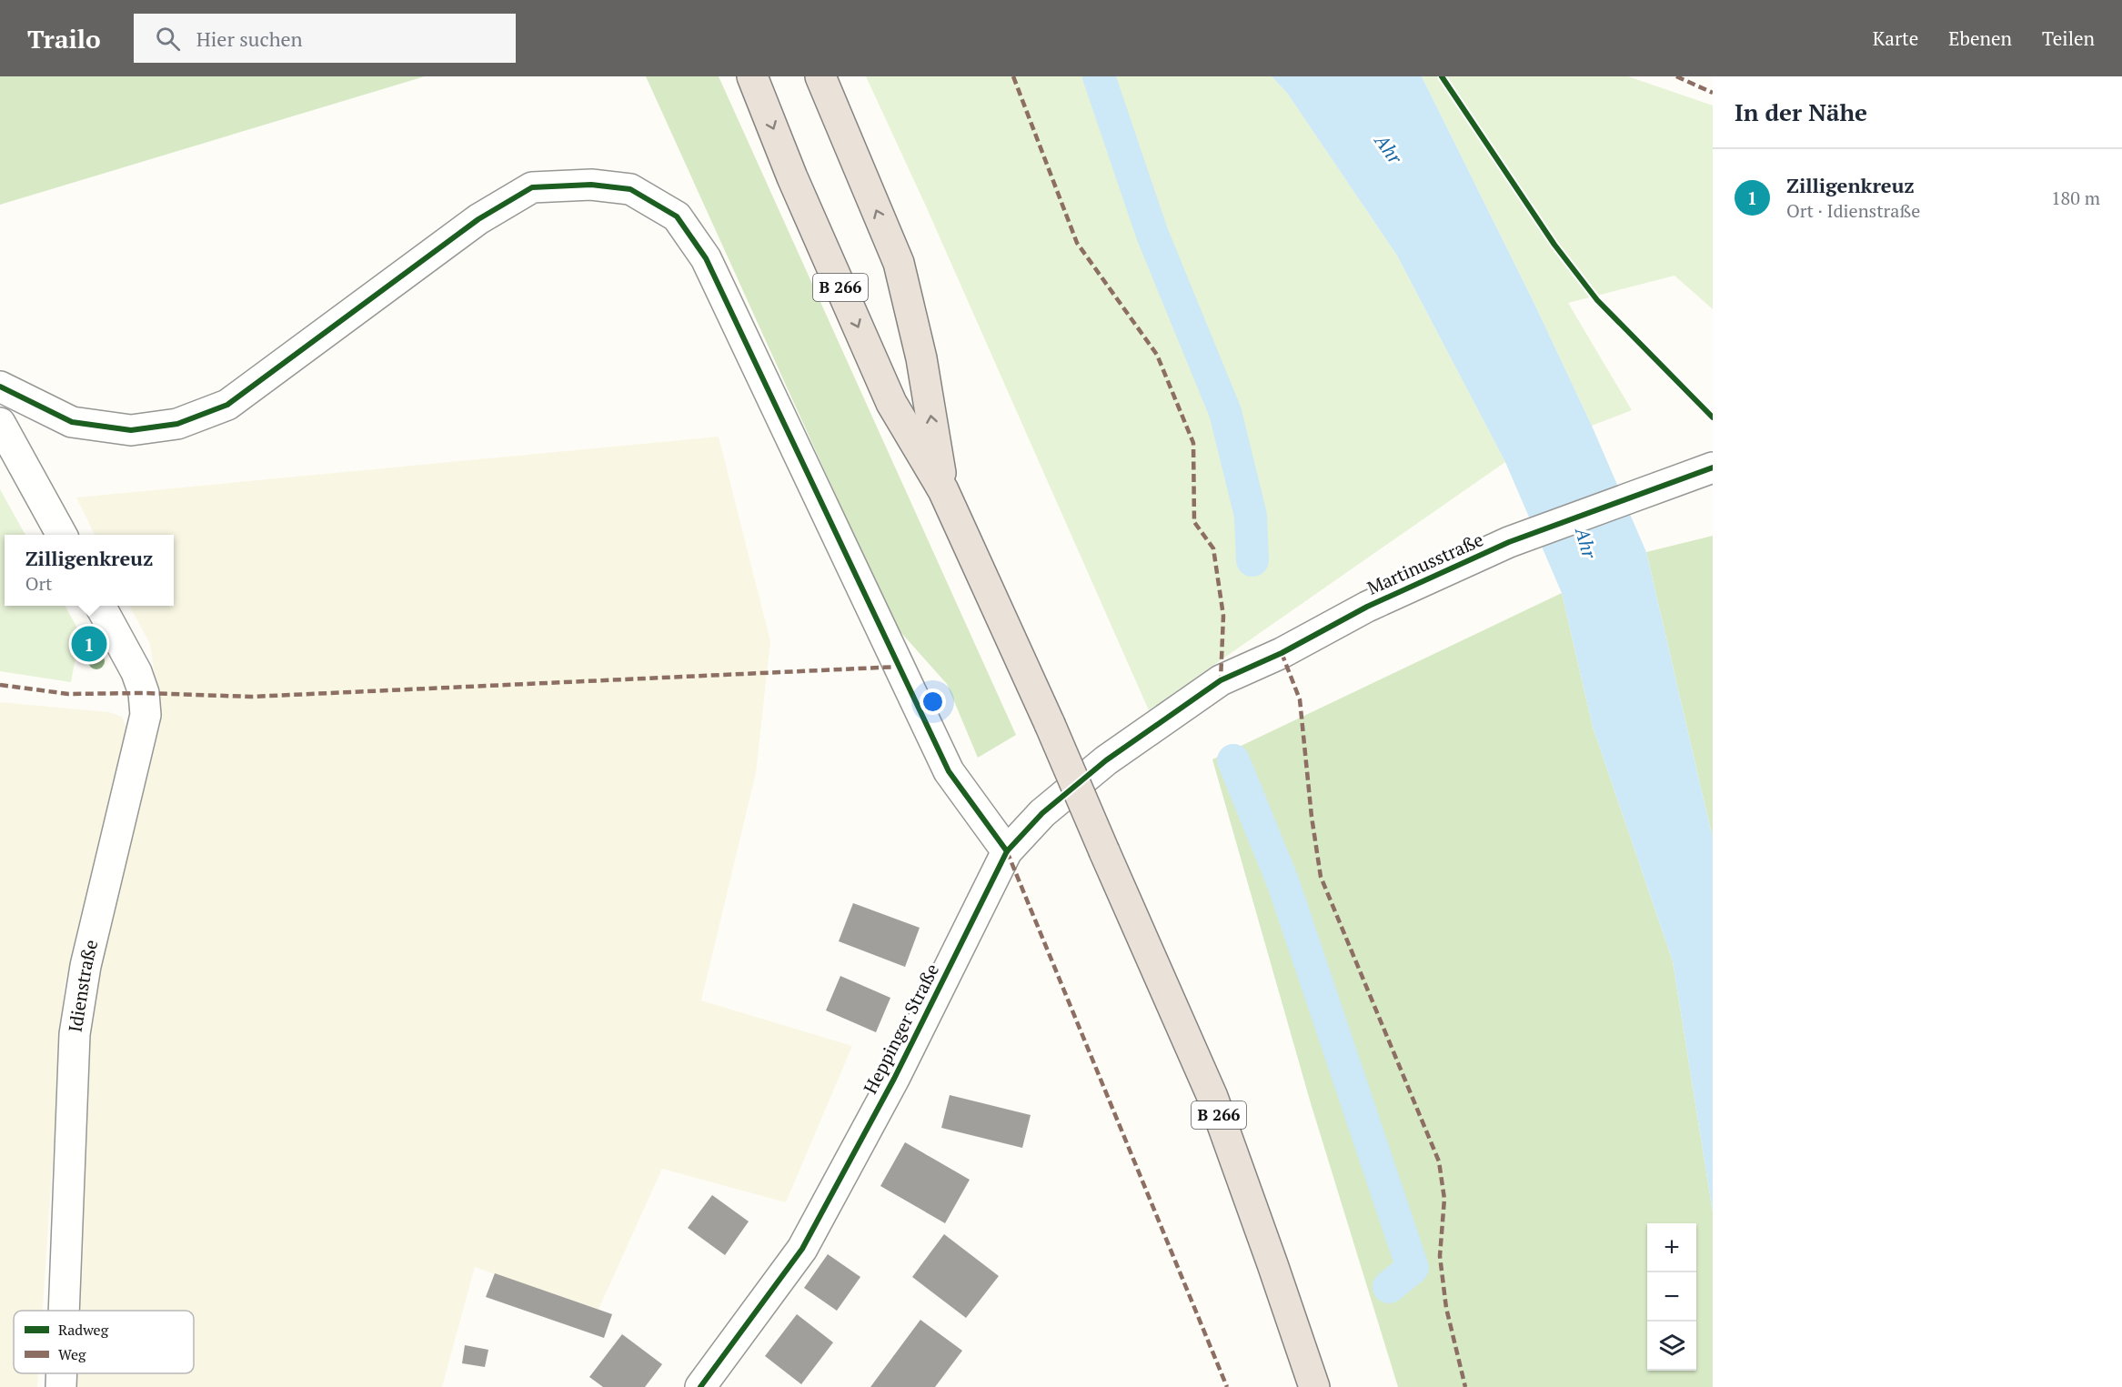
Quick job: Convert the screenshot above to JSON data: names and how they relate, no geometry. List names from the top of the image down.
{
  "streets": {
    "highway": ["B 266"],
    "street": ["Martinusstraße", "Idienstraße", "Heppinger Straße"]
  },
  "crossings": [
    ["Martinusstraße", "Heppinger Straße"]
  ],
  "water": ["Ahr"],
  "legend": ["Radweg", "Weg"],
  "page": {
    "header": "Trailo",
    "search": "Hier suchen",
    "nav": ["Karte", "Ebenen", "Teilen"],
    "heading": "In der Nähe",
    "list": [
      {
        "mark": "1",
        "name": "Zilligenkreuz",
        "note": "Ort · Idienstraße",
        "value": "180 m"
      }
    ],
    "popup": ["Zilligenkreuz", "Ort"],
    "pins": "1",
    "map_buttons": ["+", "−"]
  }
}
